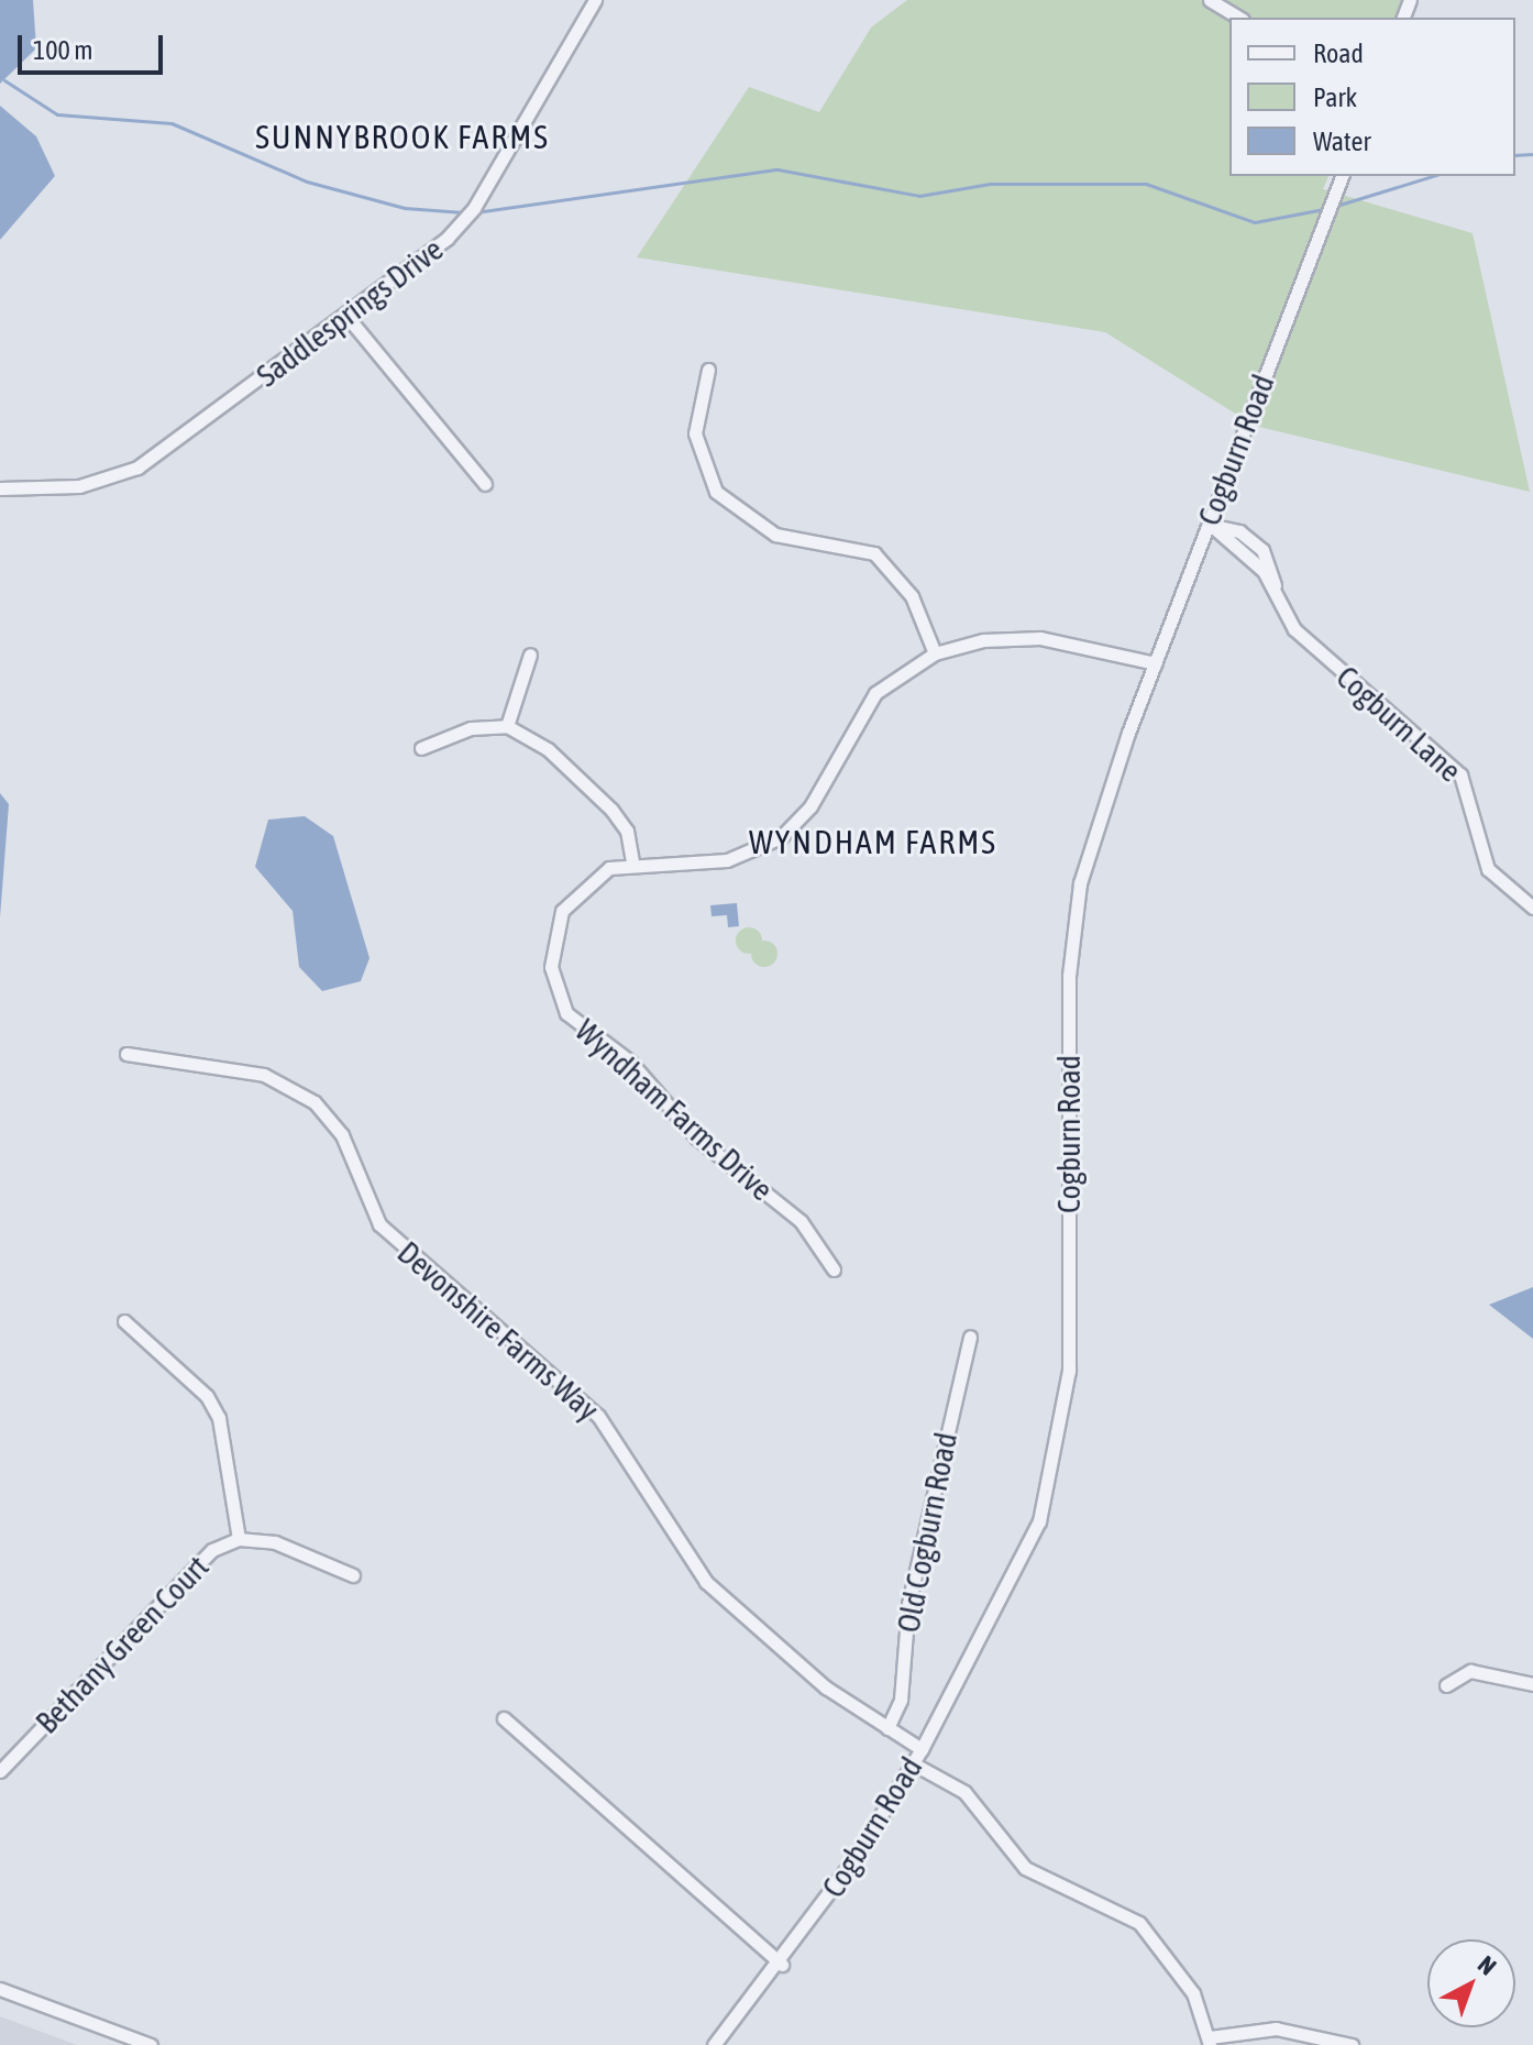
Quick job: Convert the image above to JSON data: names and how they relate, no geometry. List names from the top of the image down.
{
  "streets": {
    "street": [
      "Saddlesprings Drive",
      "Cogburn Road",
      "Cogburn Lane",
      "Wyndham Farms Drive",
      "Devonshire Farms Way",
      "Old Cogburn Road",
      "Bethany Green Court"
    ]
  },
  "crossings": [
    ["Cogburn Road", "Cogburn Lane"],
    ["Cogburn Road", "Wyndham Farms Drive"],
    ["Cogburn Road", "Devonshire Farms Way"],
    ["Devonshire Farms Way", "Old Cogburn Road"]
  ],
  "districts": ["SUNNYBROOK FARMS", "WYNDHAM FARMS"],
  "legend": ["Road", "Park", "Water"],
  "scale_bar": "100 m",
  "north": "top right"
}
